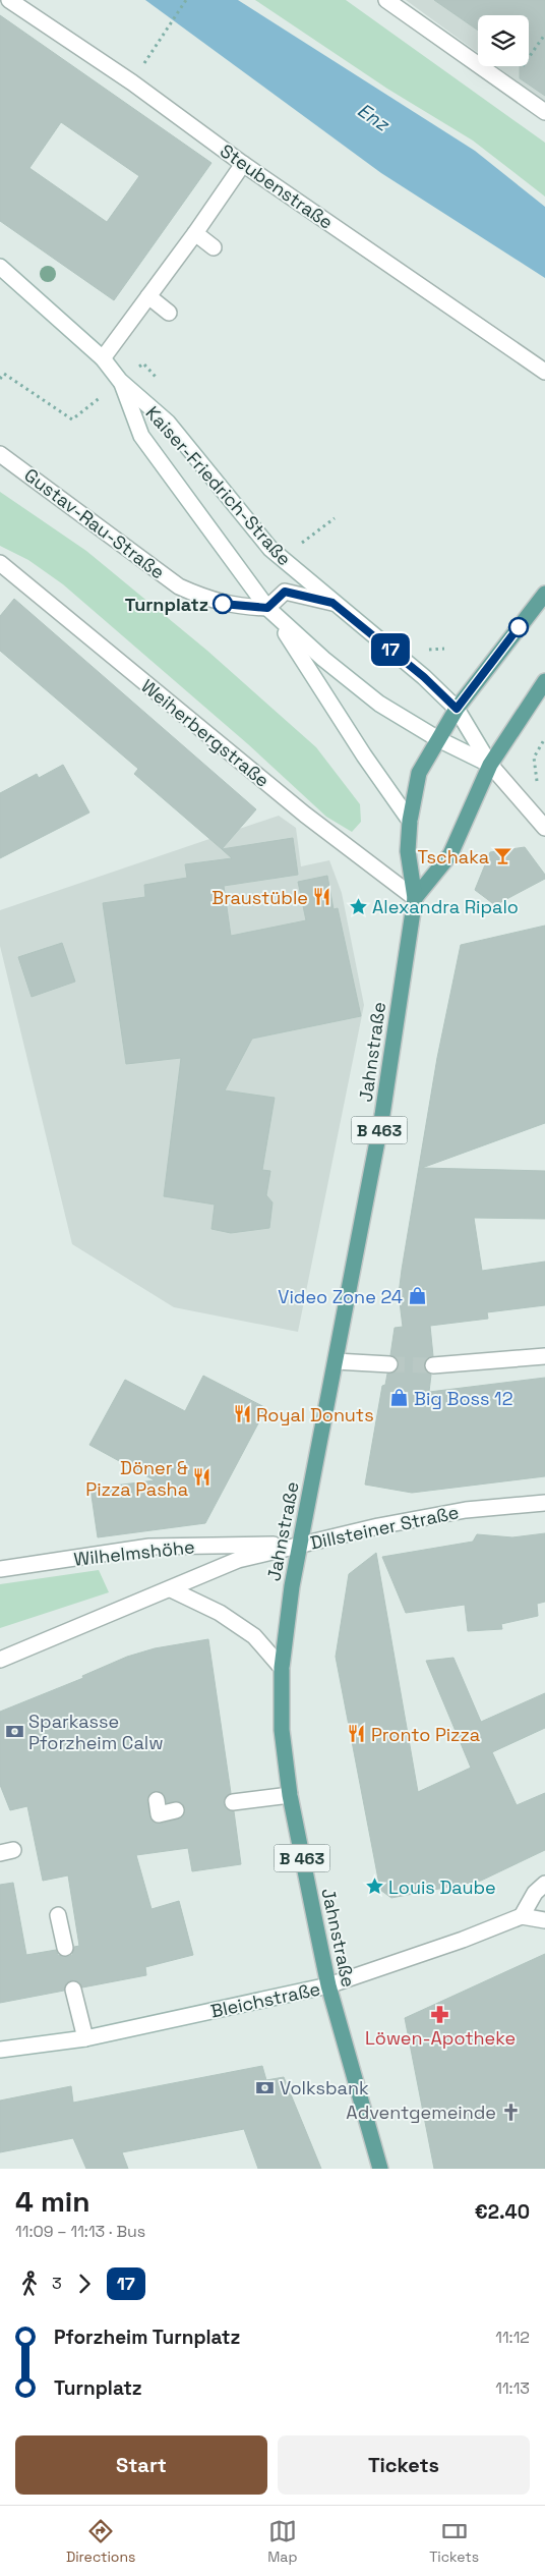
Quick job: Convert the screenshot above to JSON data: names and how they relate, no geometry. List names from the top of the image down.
{
  "streets": {
    "main road": ["Jahnstraße", "B 463"],
    "street": [
      "Steubenstraße",
      "Kaiser-Friedrich-Straße",
      "Gustav-Rau-Straße",
      "Weiherbergstraße",
      "Dillsteiner Straße",
      "Wilhelmshöhe",
      "Bleichstraße"
    ]
  },
  "crossings": [
    ["Kaiser-Friedrich-Straße", "Gustav-Rau-Straße"],
    ["Kaiser-Friedrich-Straße", "Jahnstraße"],
    ["Weiherbergstraße", "Jahnstraße"],
    ["Jahnstraße", "Dillsteiner Straße"],
    ["Jahnstraße", "Wilhelmshöhe"],
    ["Jahnstraße", "Bleichstraße"],
    ["Dillsteiner Straße", "Wilhelmshöhe"]
  ],
  "water": ["Enz"],
  "places": {
    "other": ["Turnplatz"],
    "bar": ["Tschaka"],
    "restaurant": [
      "Braustüble",
      "Royal Donuts",
      "Döner & Pizza Pasha",
      "Pronto Pizza"
    ],
    "place": ["Alexandra Ripalo", "Louis Daube"],
    "shop": ["Video Zone 24", "Big Boss 12"],
    "bank": ["Sparkasse Pforzheim Calw", "Volksbank"],
    "pharmacy": ["Löwen-Apotheke"],
    "church": ["Adventgemeinde"]
  },
  "lines": ["bus line 17"],
  "page": {
    "on_map": "17",
    "heading": ["4 min", "11:09 – 11:13 · Bus", "€2.40"],
    "legs": ["3", "17"],
    "list": [
      {
        "name": "Pforzheim Turnplatz",
        "value": "11:12"
      },
      {
        "name": "Turnplatz",
        "value": "11:13"
      }
    ],
    "buttons": ["Start", "Tickets"],
    "tabs": ["Directions", "Map", "Tickets"]
  }
}
